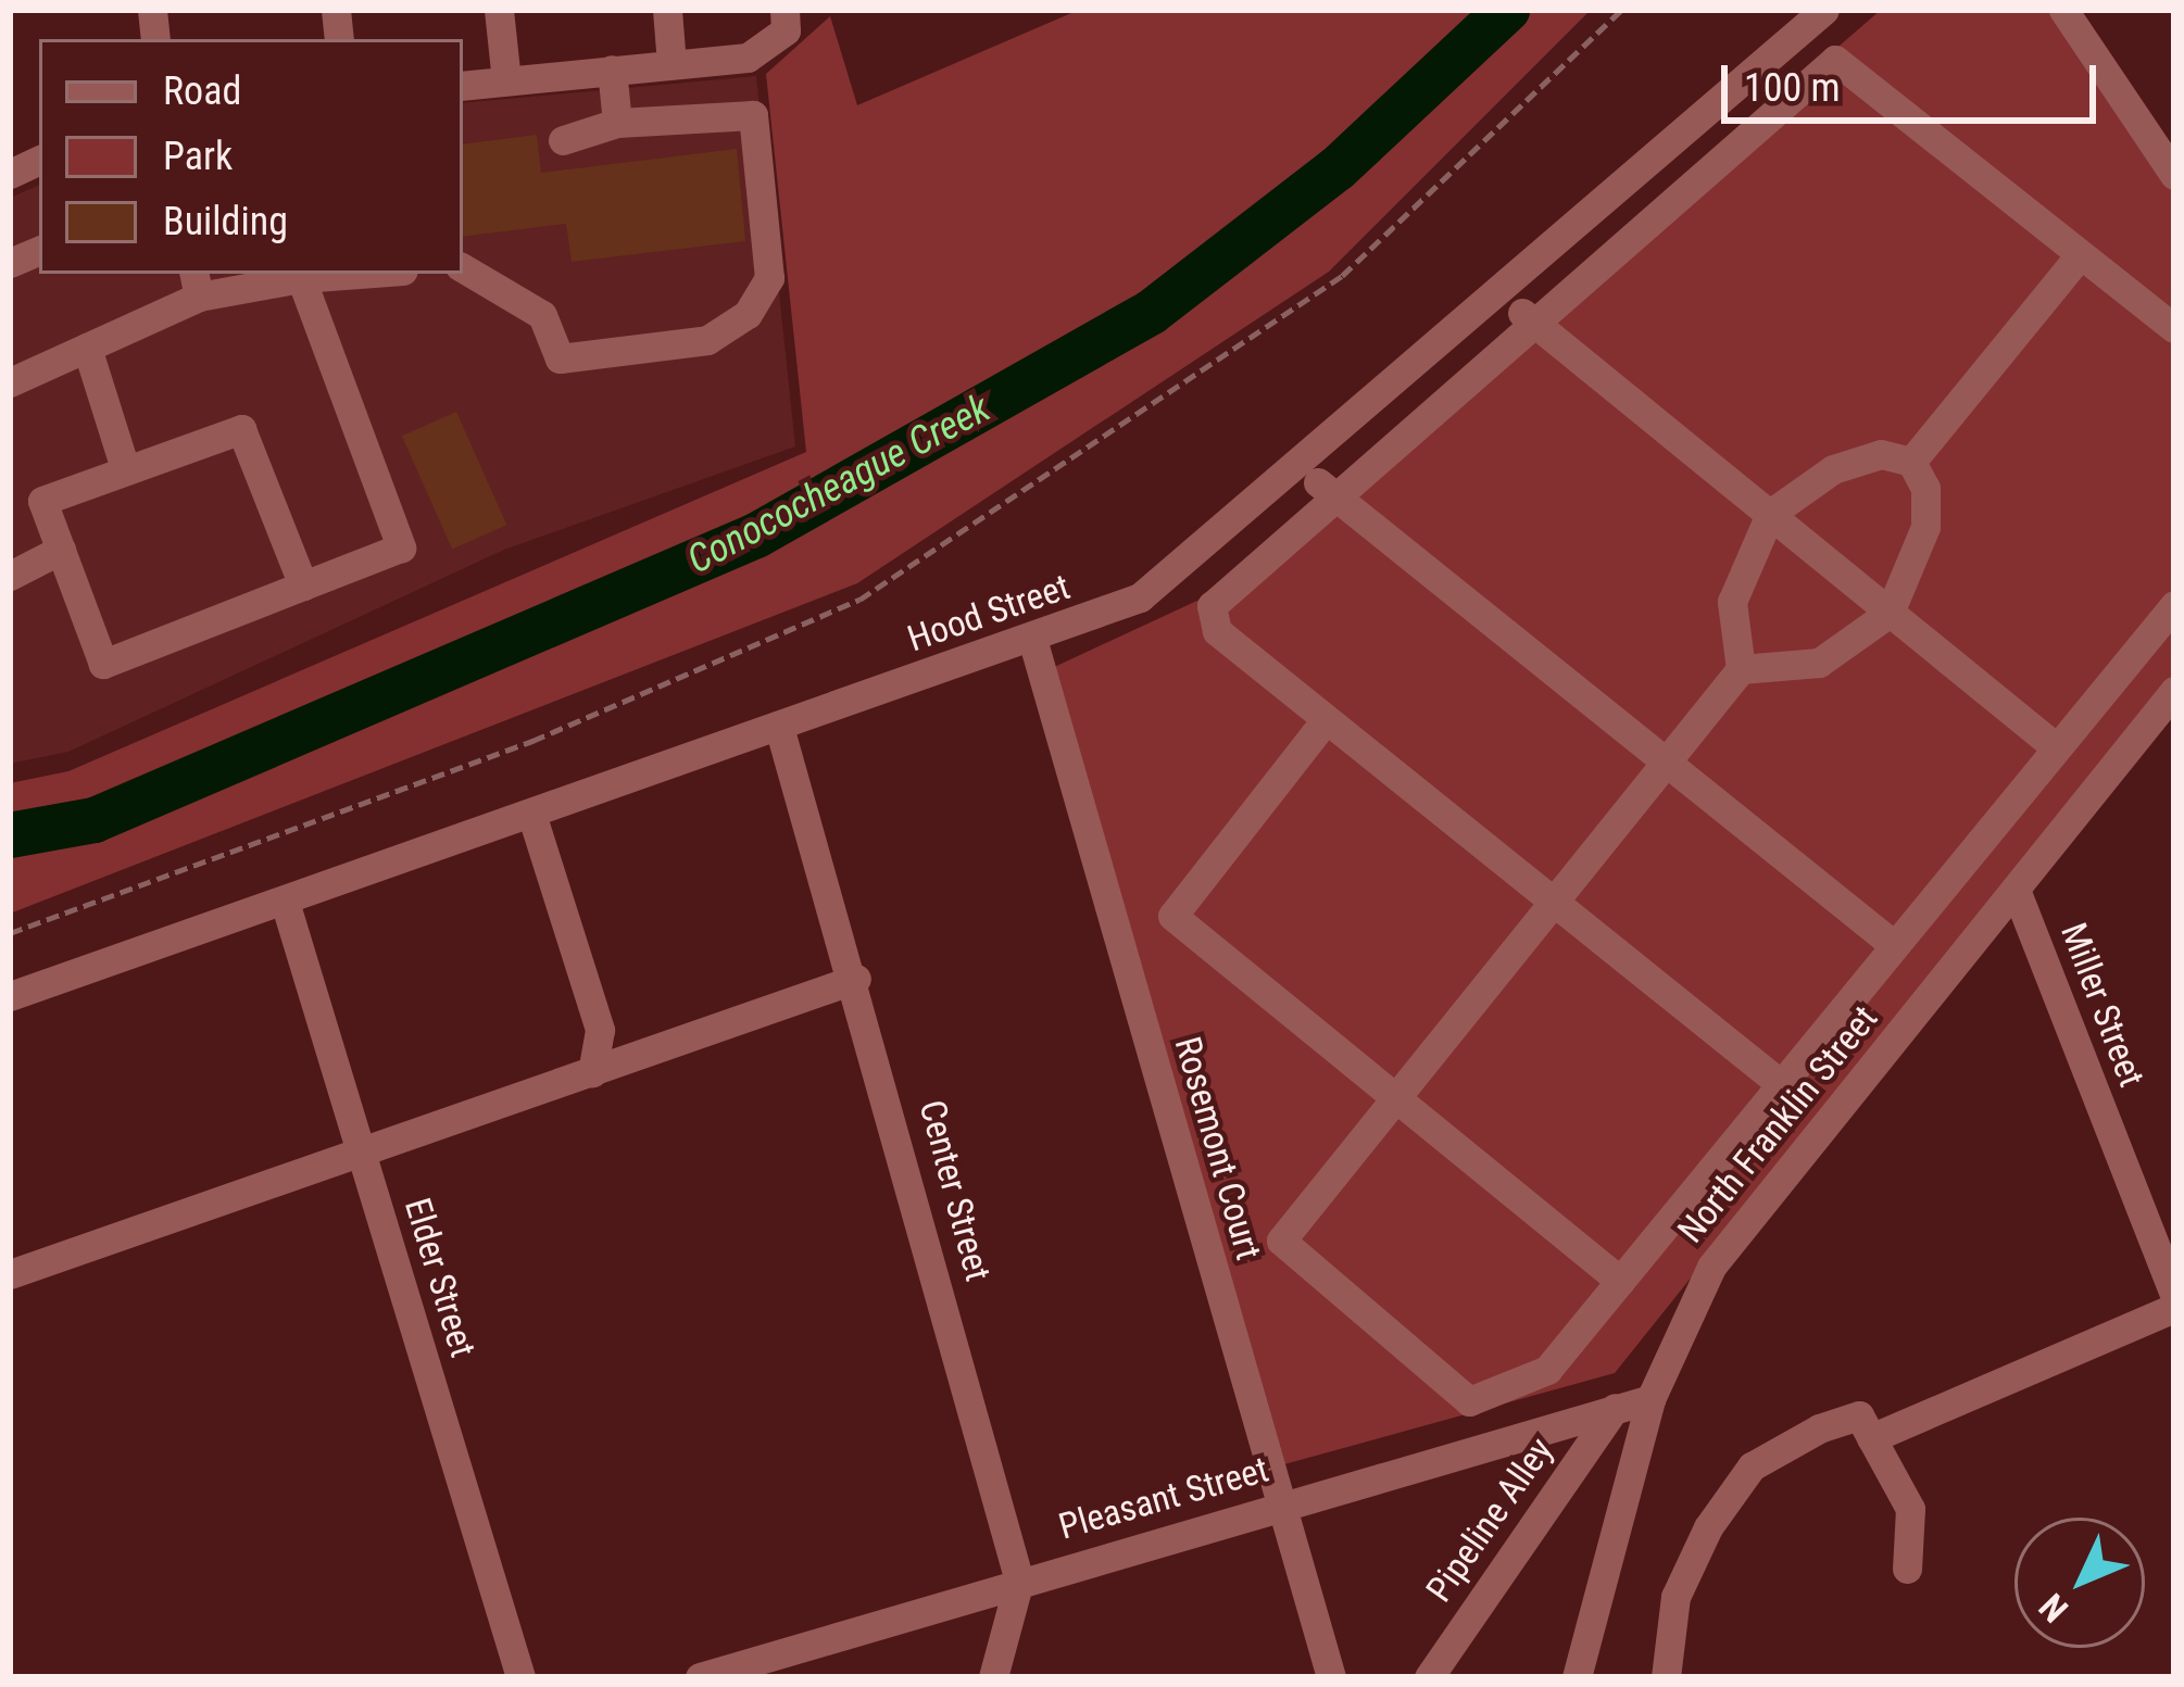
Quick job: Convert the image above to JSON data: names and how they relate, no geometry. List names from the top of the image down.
{
  "streets": {
    "street": [
      "Hood Street",
      "Miller Street",
      "North Franklin Street",
      "Rosemont Court",
      "Center Street",
      "Elder Street",
      "Pleasant Street",
      "Pipeline Alley"
    ]
  },
  "crossings": [
    ["Hood Street", "Rosemont Court"],
    ["Hood Street", "Center Street"],
    ["Hood Street", "Elder Street"],
    ["Miller Street", "North Franklin Street"],
    ["North Franklin Street", "Pleasant Street"],
    ["Rosemont Court", "Pleasant Street"],
    ["Center Street", "Pleasant Street"],
    ["Pleasant Street", "Pipeline Alley"]
  ],
  "water": ["Conococheague Creek"],
  "legend": ["Road", "Park", "Building"],
  "scale_bar": "100 m",
  "north": "bottom left"
}
